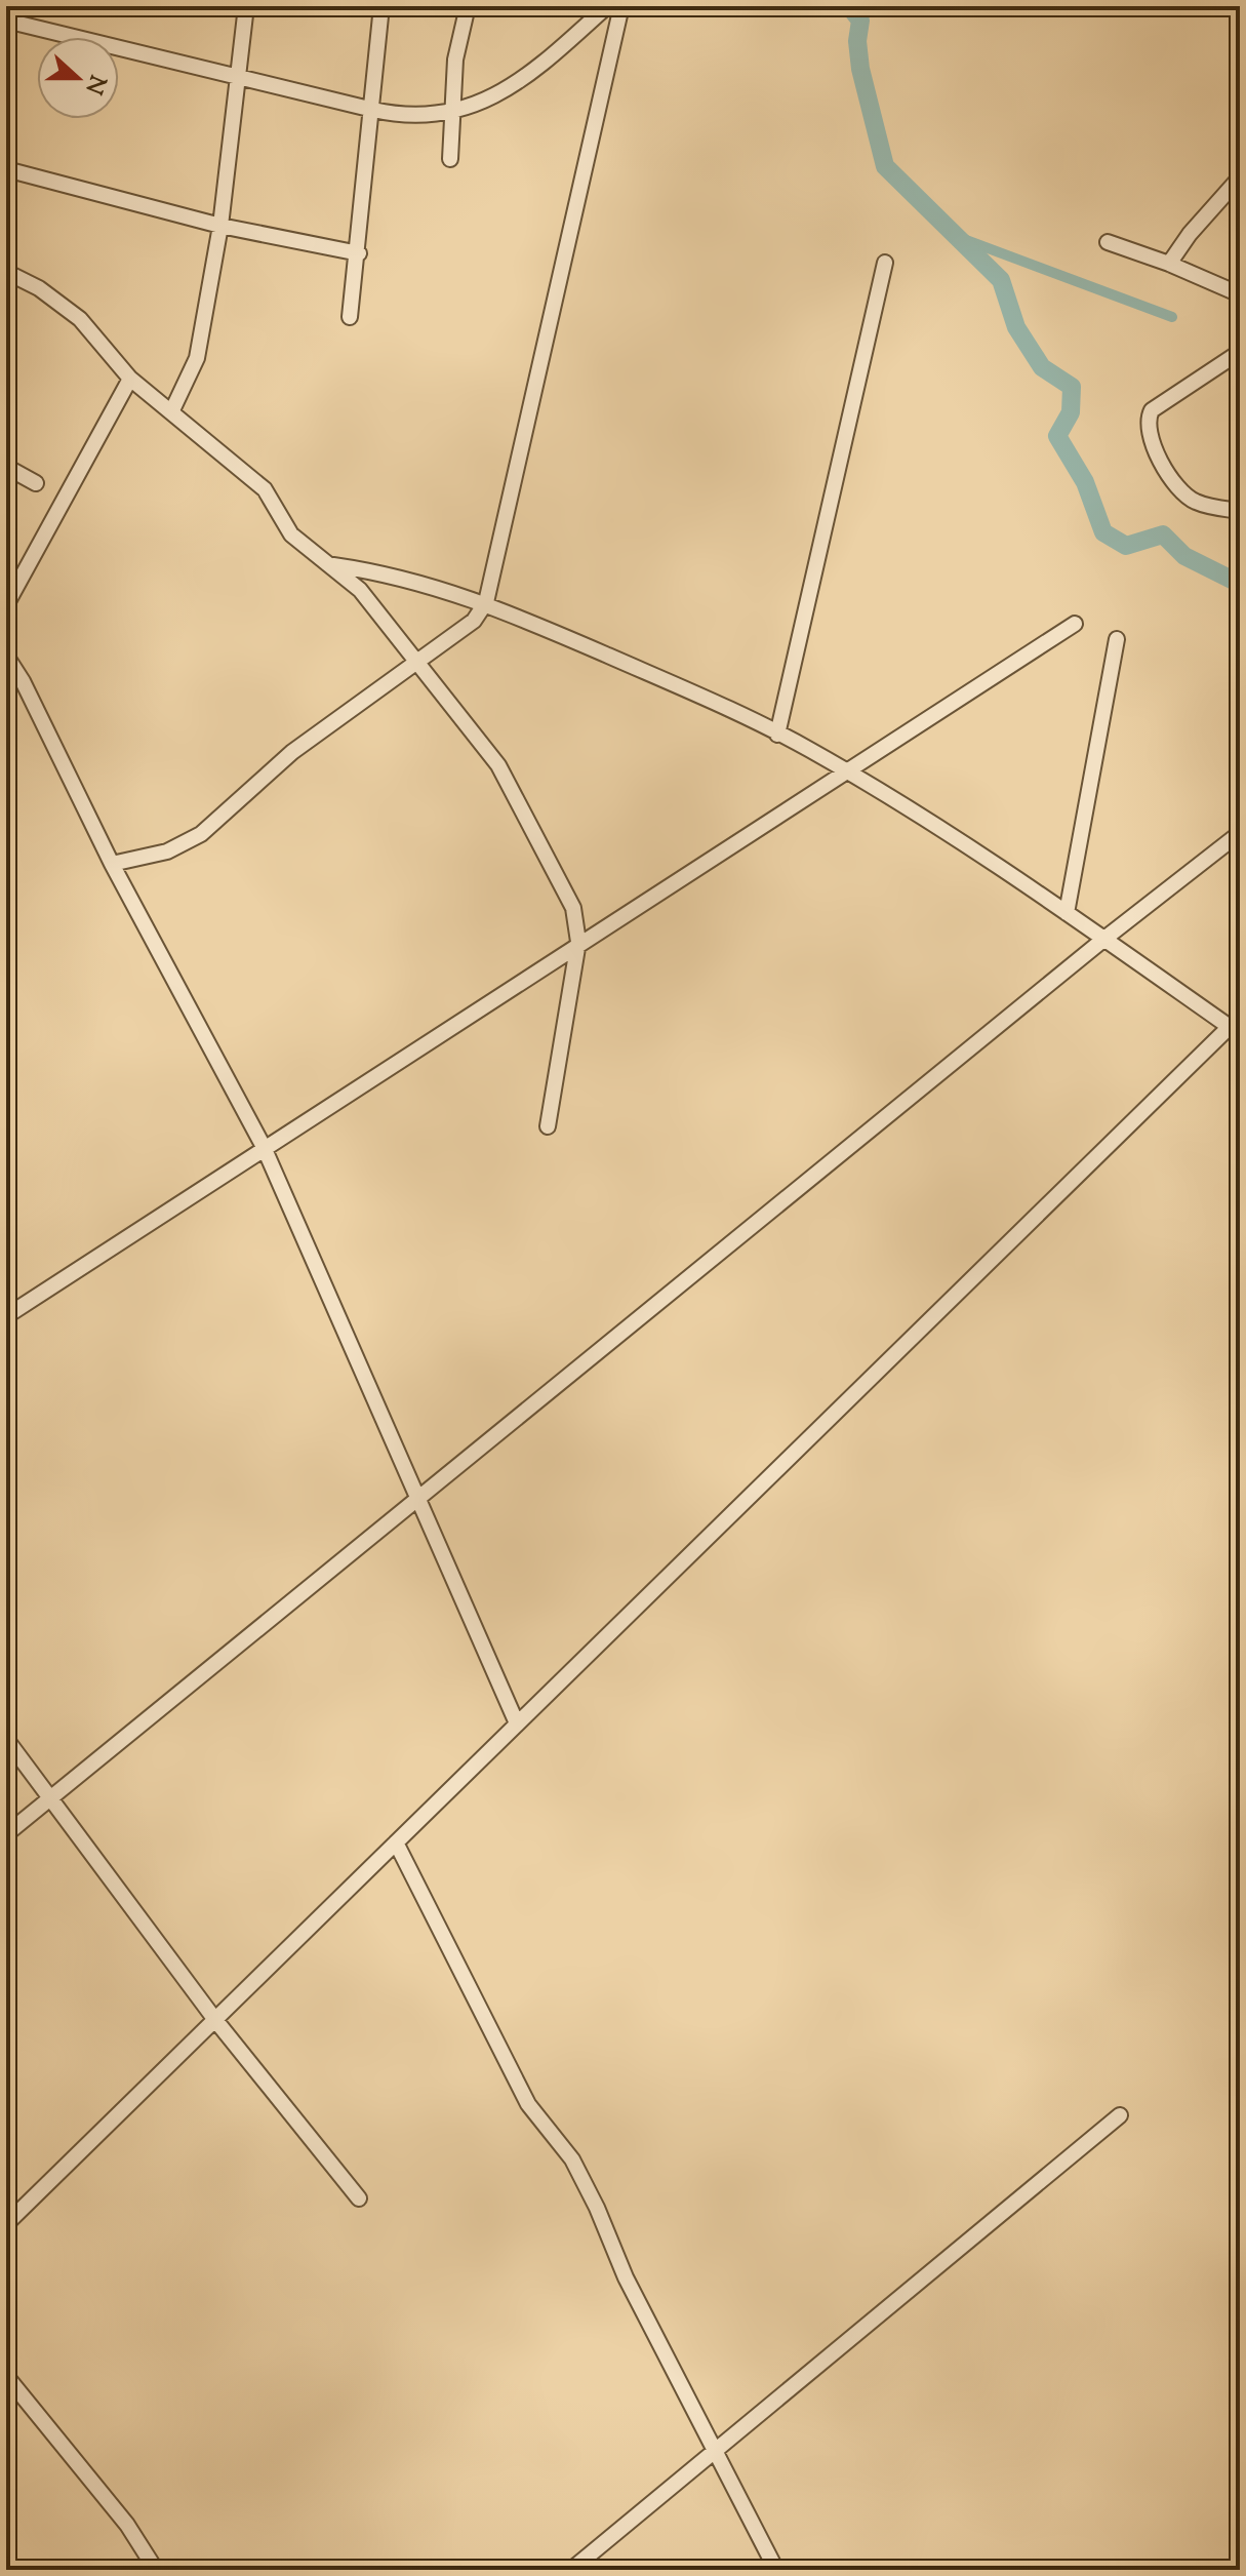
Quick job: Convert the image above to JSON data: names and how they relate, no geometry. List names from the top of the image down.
{
  "north": "right"
}
